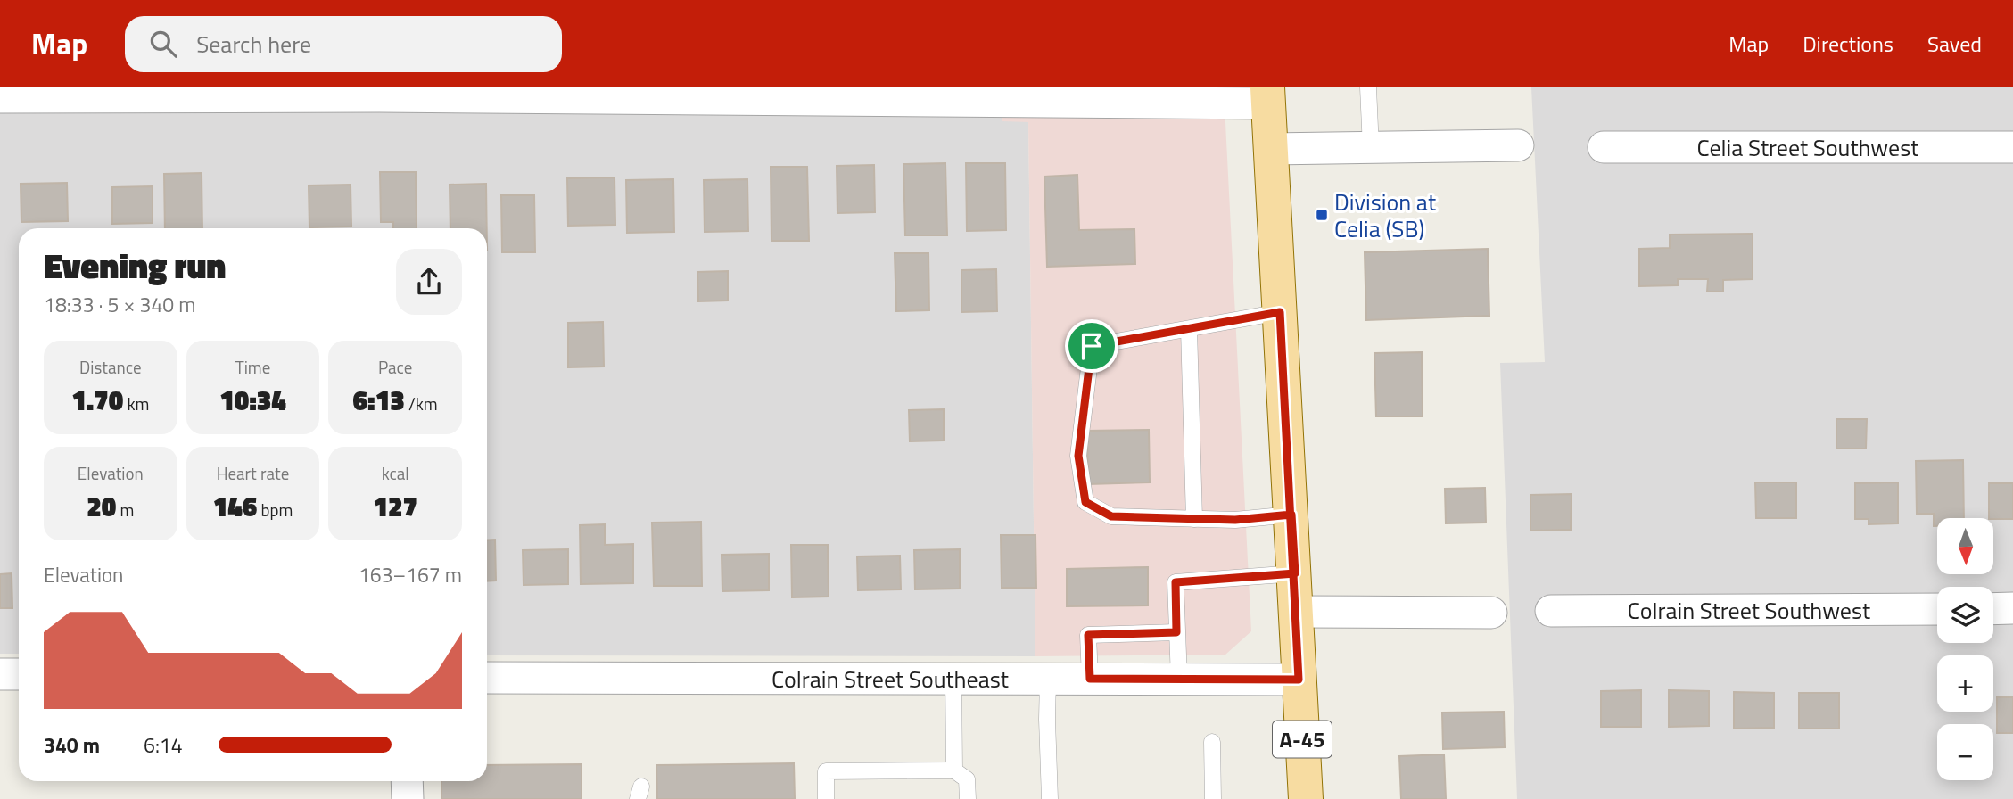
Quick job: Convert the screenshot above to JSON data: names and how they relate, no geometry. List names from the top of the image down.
{
  "streets": {
    "main road": ["A-45"],
    "street": ["Celia Street Southwest", "Colrain Street Southwest", "Colrain Street Southeast"]
  },
  "crossings": [
    ["Colrain Street Southeast", "A-45"]
  ],
  "places": {
    "transit": ["Division at Celia (SB)"]
  },
  "north": "bottom",
  "page": {
    "header": "Map",
    "search": "Search here",
    "nav": ["Map", "Directions", "Saved"],
    "heading": ["Evening run", "18:33 · 5 × 340 m"],
    "stats": [
      ["Distance", "1.70 km"],
      ["Time", "10:34"],
      ["Pace", "6:13 /km"],
      ["Elevation", "20 m"],
      ["Heart rate", "146 bpm"],
      ["kcal", "127"]
    ],
    "map_buttons": ["+", "−"],
    "chart": ["Elevation", "163–167 m"],
    "list": [
      {
        "name": "340 m",
        "note": "6:14"
      }
    ]
  }
}
